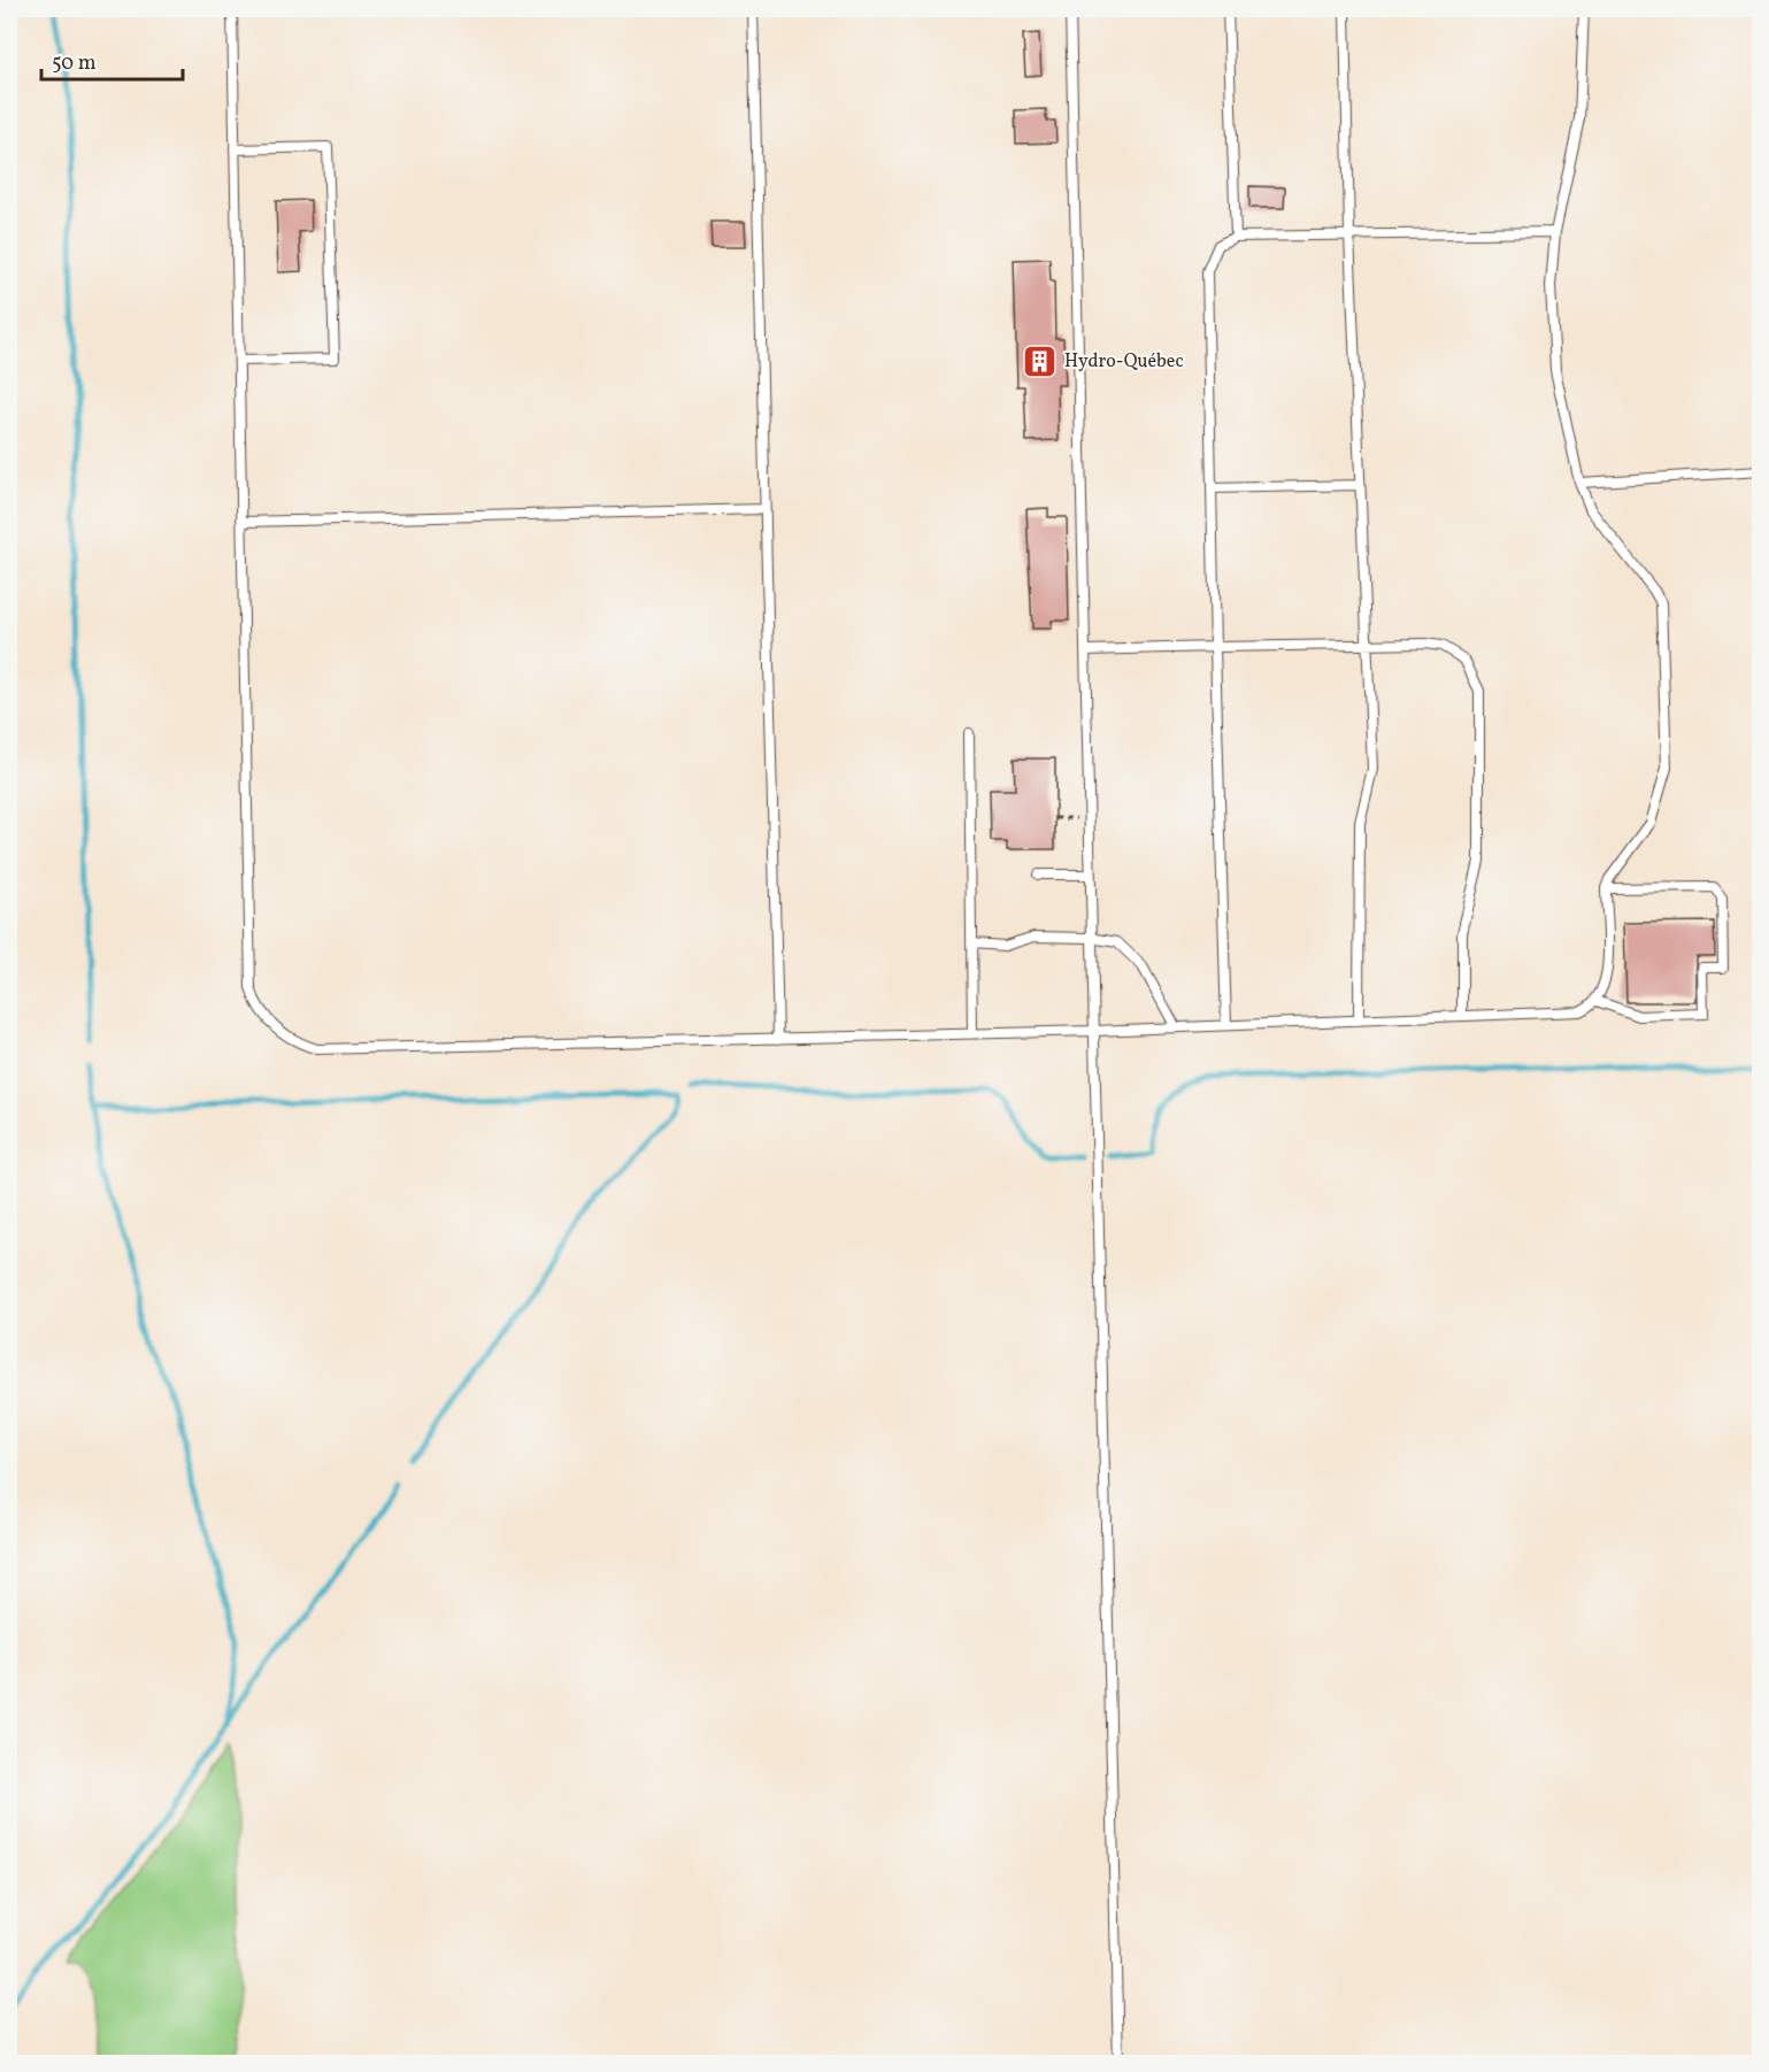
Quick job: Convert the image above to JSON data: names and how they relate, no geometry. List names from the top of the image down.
{
  "places": {
    "building": ["Hydro-Québec"]
  },
  "scale_bar": "50 m"
}
